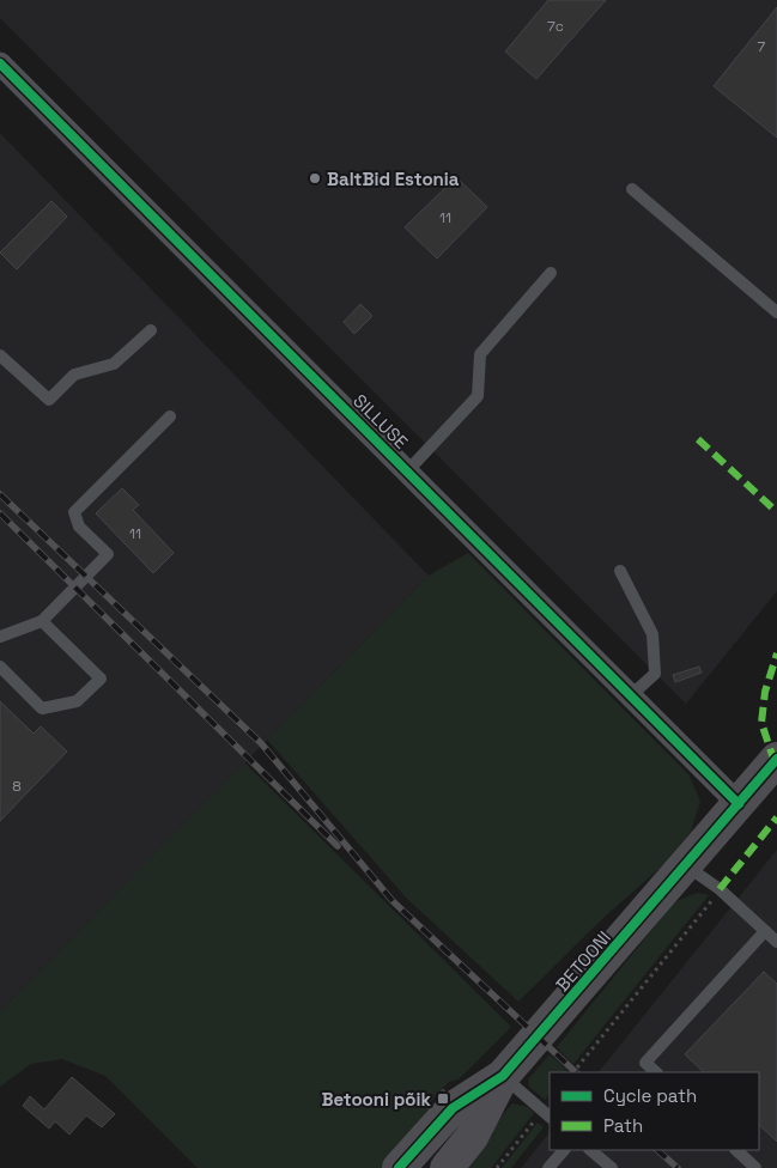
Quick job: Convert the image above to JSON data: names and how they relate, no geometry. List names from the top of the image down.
{
  "streets": {
    "street": ["SILLUSE", "BETOONI"]
  },
  "crossings": [
    ["SILLUSE", "BETOONI"]
  ],
  "places": {
    "other": ["BaltBid Estonia"],
    "transit": ["Betooni põik"]
  },
  "house_numbers": [
    "7c",
    "7",
    "11",
    "11",
    "8"
  ],
  "legend": ["Cycle path", "Path"]
}
